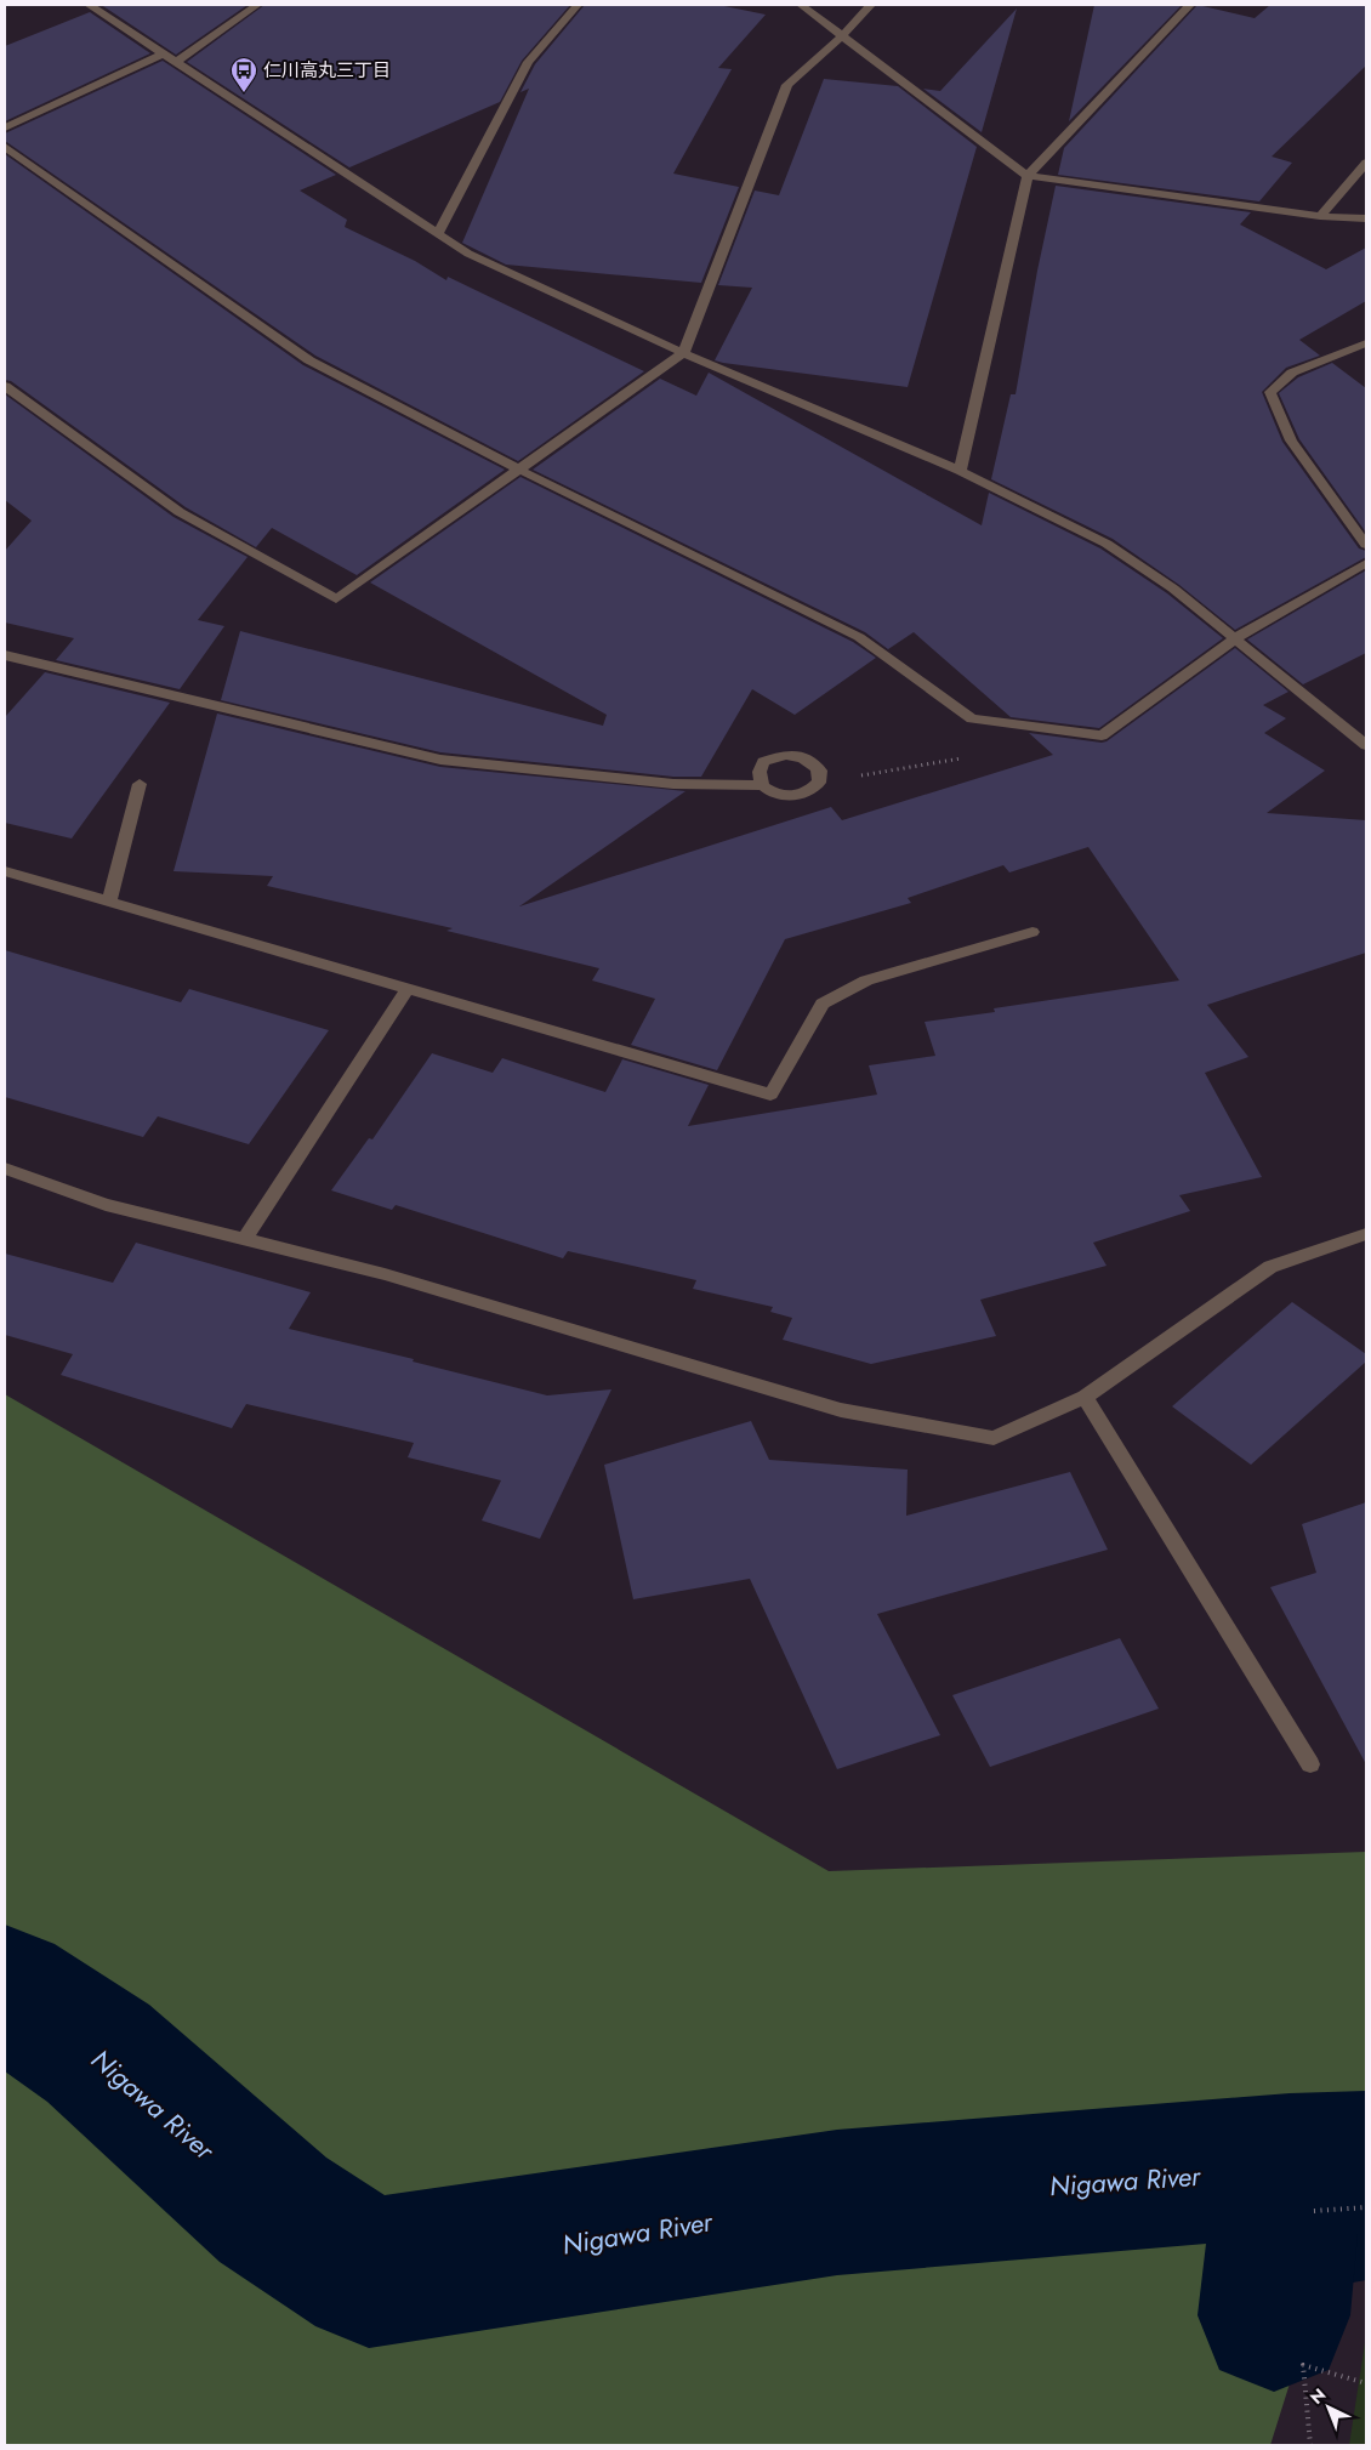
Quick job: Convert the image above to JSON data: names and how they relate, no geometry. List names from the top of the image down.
{
  "water": ["Nigawa River"],
  "places": {
    "bus stop": ["仁川高丸三丁目"]
  },
  "north": "top left"
}
